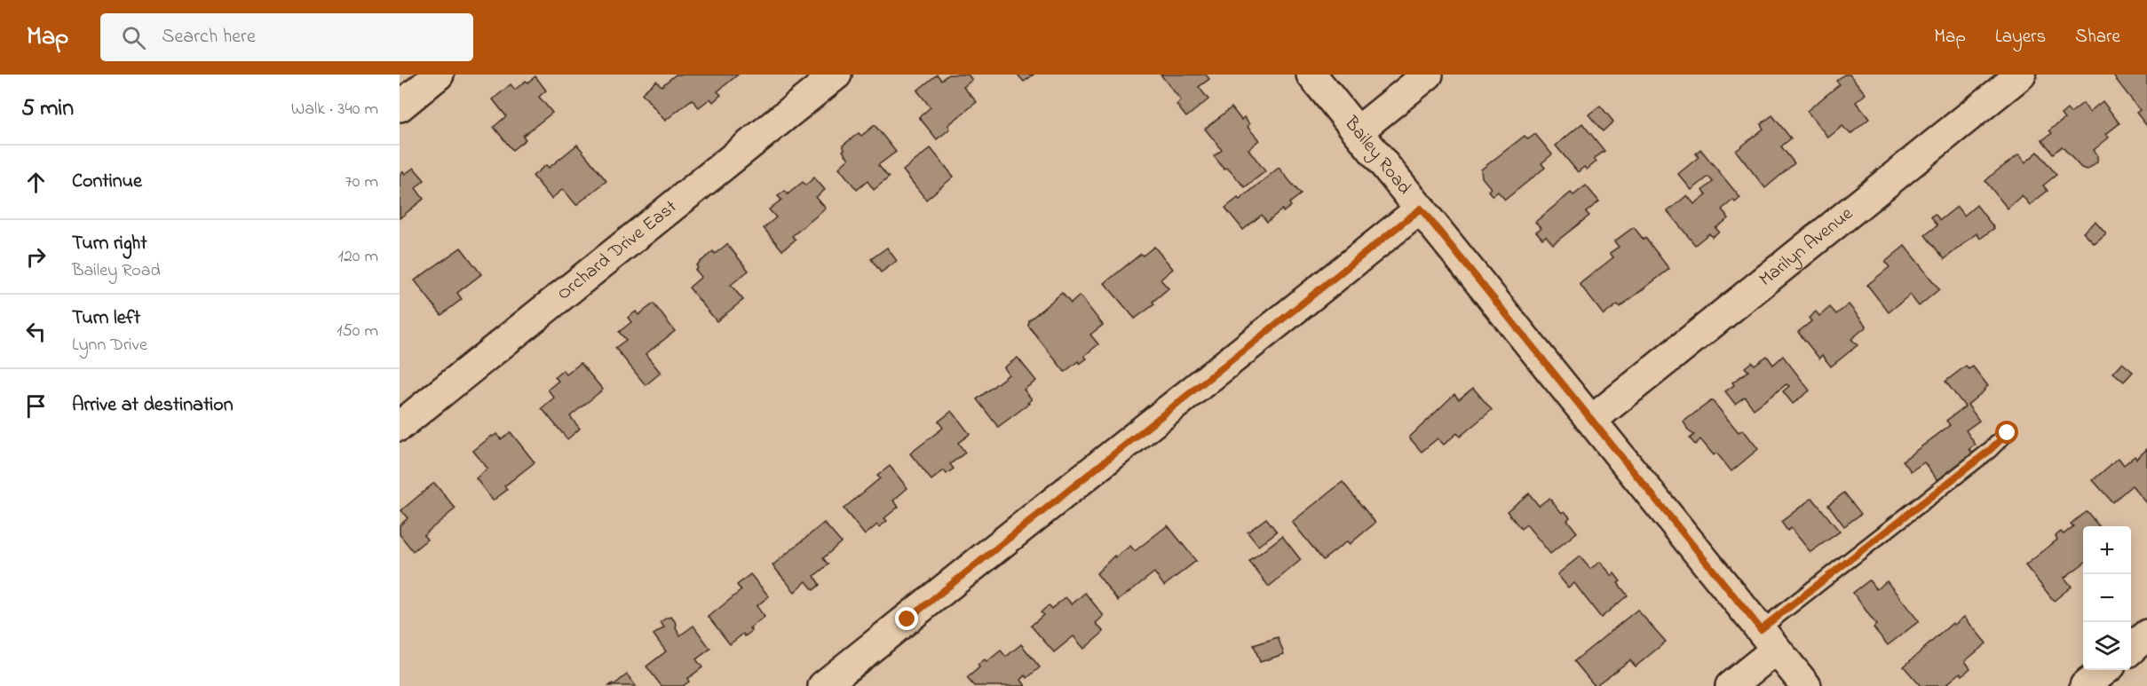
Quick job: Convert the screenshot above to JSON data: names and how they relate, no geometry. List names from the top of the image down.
{
  "streets": {
    "street": ["Bailey Road", "Marilyn Avenue", "Orchard Drive East"]
  },
  "crossings": [
    ["Bailey Road", "Marilyn Avenue"]
  ],
  "page": {
    "header": "Map",
    "search": "Search here",
    "nav": ["Map", "Layers", "Share"],
    "heading": ["5 min", "Walk · 340 m"],
    "list": [
      ["Continue", "70 m"],
      ["Turn right", "Bailey Road", "120 m"],
      ["Turn left", "Lynn Drive", "150 m"],
      "Arrive at destination"
    ],
    "map_buttons": ["+", "−"]
  }
}
